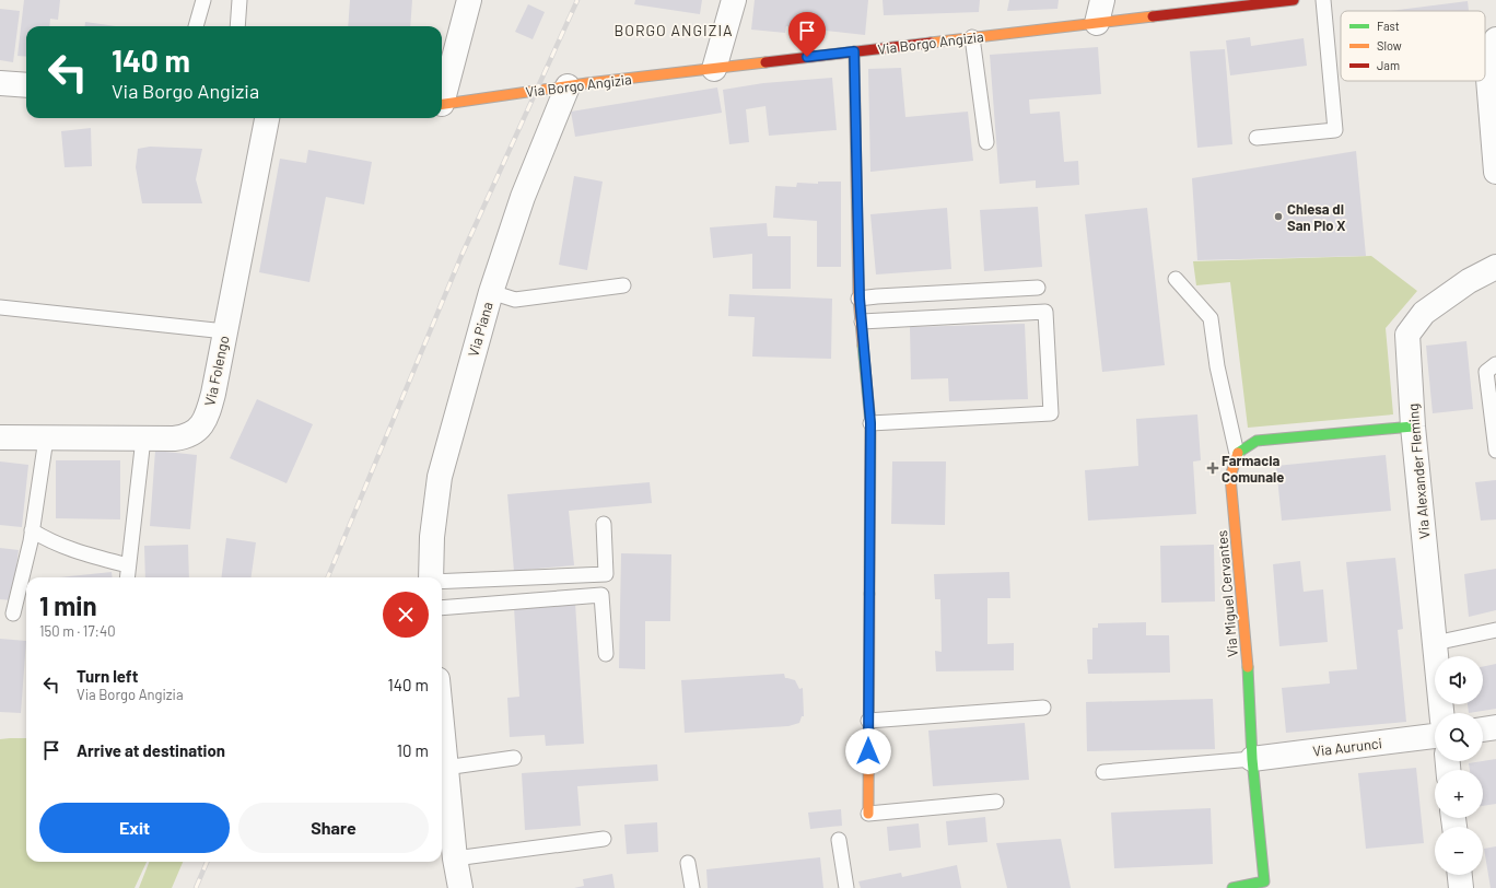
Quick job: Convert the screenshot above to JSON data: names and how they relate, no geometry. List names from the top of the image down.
{
  "streets": {
    "street": [
      "Via Borgo Angizia",
      "Via Piana",
      "Via Folengo",
      "Via Alexander Fleming",
      "Via Miguel Cervantes",
      "Via Aurunci"
    ]
  },
  "crossings": [
    ["Via Borgo Angizia", "Via Piana"],
    ["Via Miguel Cervantes", "Via Aurunci"]
  ],
  "districts": ["BORGO ANGIZIA"],
  "places": {
    "other": ["Chiesa di San Pio X"],
    "health": ["Farmacia Comunale"]
  },
  "legend": ["Fast", "Slow", "Jam"],
  "page": {
    "turn": ["140 m", "Via Borgo Angizia"],
    "heading": ["1 min", "150 m · 17:40"],
    "list": [
      {
        "name": "Turn left",
        "note": "Via Borgo Angizia",
        "value": "140 m"
      },
      {
        "name": "Arrive at destination",
        "value": "10 m"
      }
    ],
    "map_buttons": ["+", "−"],
    "buttons": ["Exit", "Share"]
  }
}
